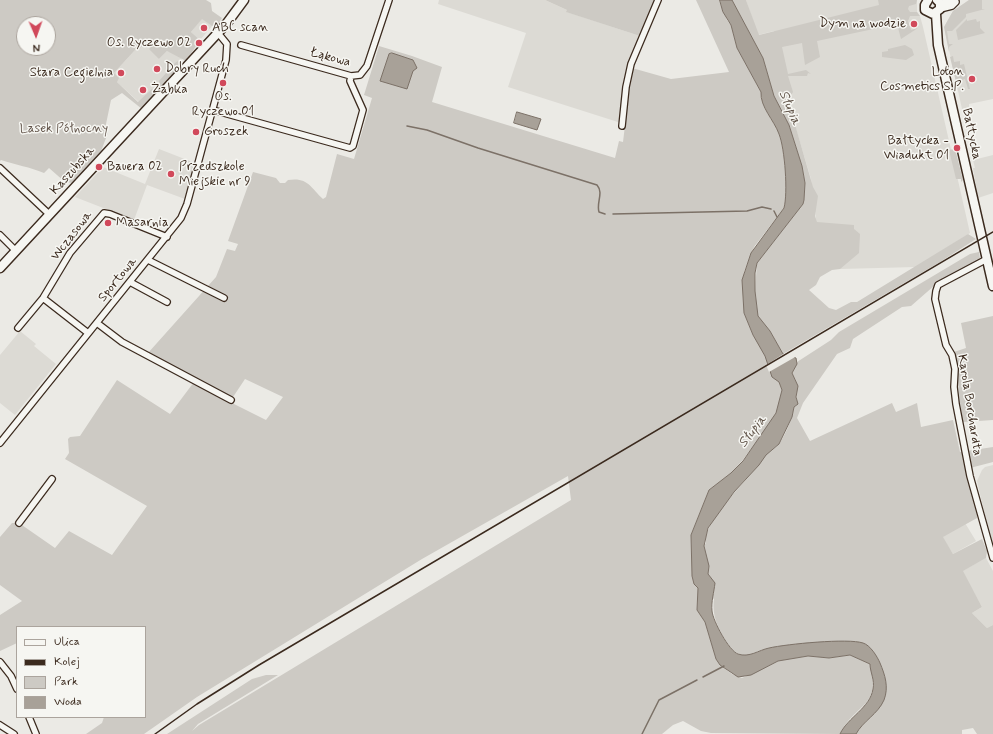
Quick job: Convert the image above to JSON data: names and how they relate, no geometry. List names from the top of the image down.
{
  "streets": {
    "main road": ["Bałtycka", "Kaszubska"],
    "street": [
      "Łąkowa",
      "Wczasowa",
      "Sportowa",
      "Karola Borchardta"
    ]
  },
  "crossings": [
    ["Bałtycka", "Karola Borchardta"],
    ["Kaszubska", "Sportowa"],
    ["Wczasowa", "Sportowa"]
  ],
  "water": ["Słupia"],
  "parks": ["Lasek Północny"],
  "places": [
    "Dym na wodzie",
    "ABC scan",
    "Os. Ryczewo 02",
    "Dobry Ruch",
    "Stara Cegielnia",
    "Loton Cosmetics S.P.",
    "Os. Ryczewo 01",
    "Żabka",
    "Groszek",
    "Bałtycka - Wiadukt 01",
    "Bauera 02",
    "Przedszkole Miejskie nr 9",
    "Masarnia"
  ],
  "legend": [
    "Ulica",
    "Kolej",
    "Park",
    "Woda"
  ],
  "north": "bottom"
}
